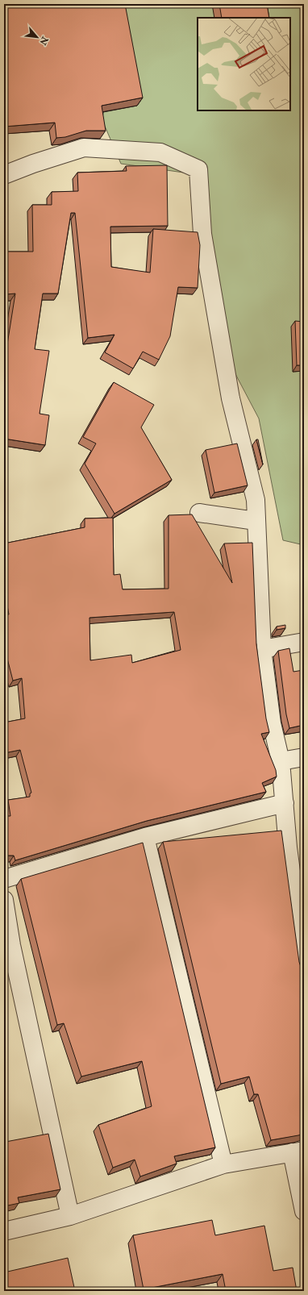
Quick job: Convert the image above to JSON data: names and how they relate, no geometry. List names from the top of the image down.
{
  "north": "bottom right"
}
